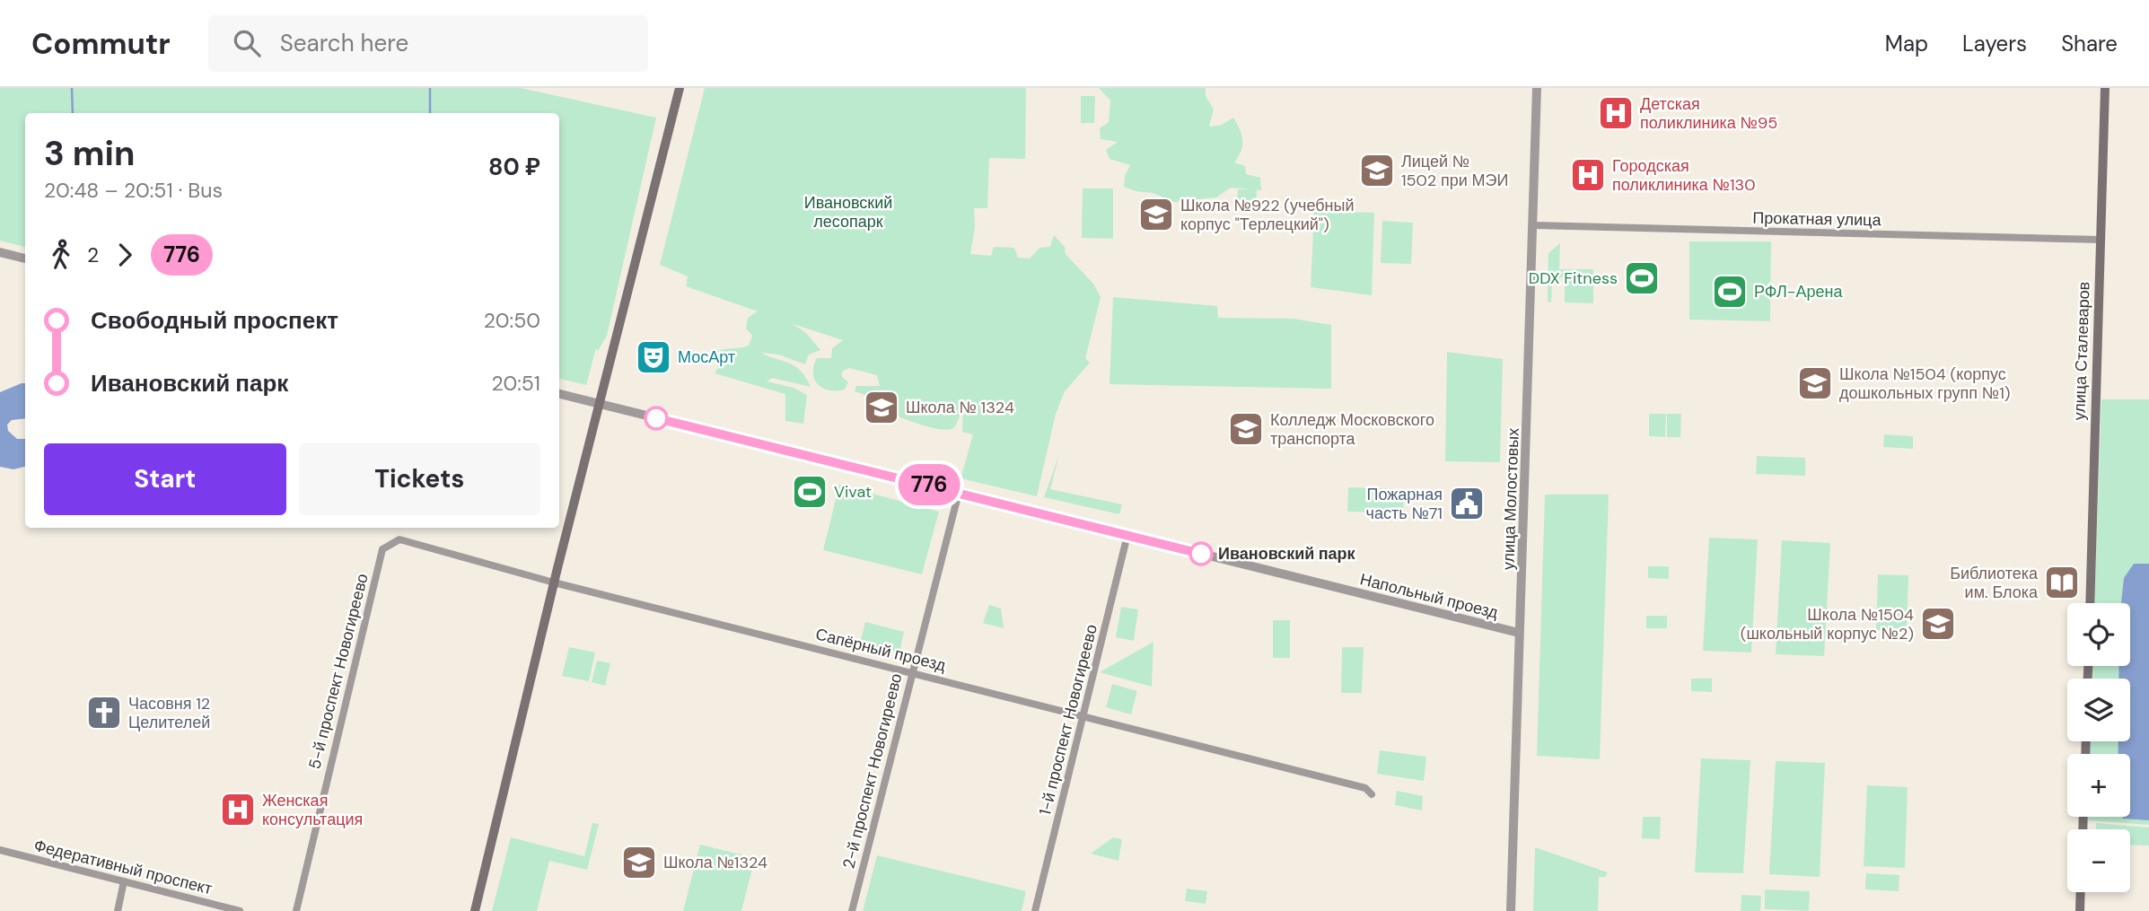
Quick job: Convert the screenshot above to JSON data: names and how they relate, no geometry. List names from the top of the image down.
{
  "streets": {
    "main road": ["улица Сталеваров"],
    "street": [
      "Прокатная улица",
      "улица Молостовых",
      "Напольный проезд",
      "Сапёрный проезд",
      "5-й проспект Новогиреево",
      "1-й проспект Новогиреево",
      "2-й проспект Новогиреево",
      "Федеративный проспект"
    ]
  },
  "crossings": [
    ["Прокатная улица", "улица Сталеваров"],
    ["Прокатная улица", "улица Молостовых"],
    ["улица Молостовых", "Напольный проезд"],
    ["Напольный проезд", "1-й проспект Новогиреево"],
    ["Напольный проезд", "2-й проспект Новогиреево"],
    ["Сапёрный проезд", "5-й проспект Новогиреево"],
    ["Сапёрный проезд", "1-й проспект Новогиреево"],
    ["Сапёрный проезд", "2-й проспект Новогиреево"]
  ],
  "parks": ["Ивановский лесопарк"],
  "places": {
    "hospital": ["Детская поликлиника №95", "Городская поликлиника №130", "Женская консультация"],
    "school or university": [
      "Лицей № 1502 при МЭИ",
      "Школа №922 (учебный корпус \"Терлецкий\")",
      "Школа №1504 (корпус дошкольных групп №1)",
      "Школа № 1324",
      "Колледж Московского транспорта",
      "Школа №1504 (школьный корпус №2)",
      "Школа №1324"
    ],
    "sports": ["DDX Fitness", "РФЛ-Арена", "Vivat"],
    "theatre": ["МосАрт"],
    "public building": ["Пожарная часть №71"],
    "other": ["Ивановский парк"],
    "library": ["Библиотека им. Блока"],
    "church": ["Часовня 12 Целителей"]
  },
  "lines": ["bus line 776"],
  "page": {
    "header": "Commutr",
    "search": "Search here",
    "nav": ["Map", "Layers", "Share"],
    "on_map": "776",
    "heading": ["3 min", "20:48 – 20:51 · Bus", "80 ₽"],
    "legs": ["2", "776"],
    "list": [
      {
        "name": "Свободный проспект",
        "value": "20:50"
      },
      {
        "name": "Ивановский парк",
        "value": "20:51"
      }
    ],
    "buttons": ["Start", "Tickets"],
    "map_buttons": ["+", "−"]
  }
}
